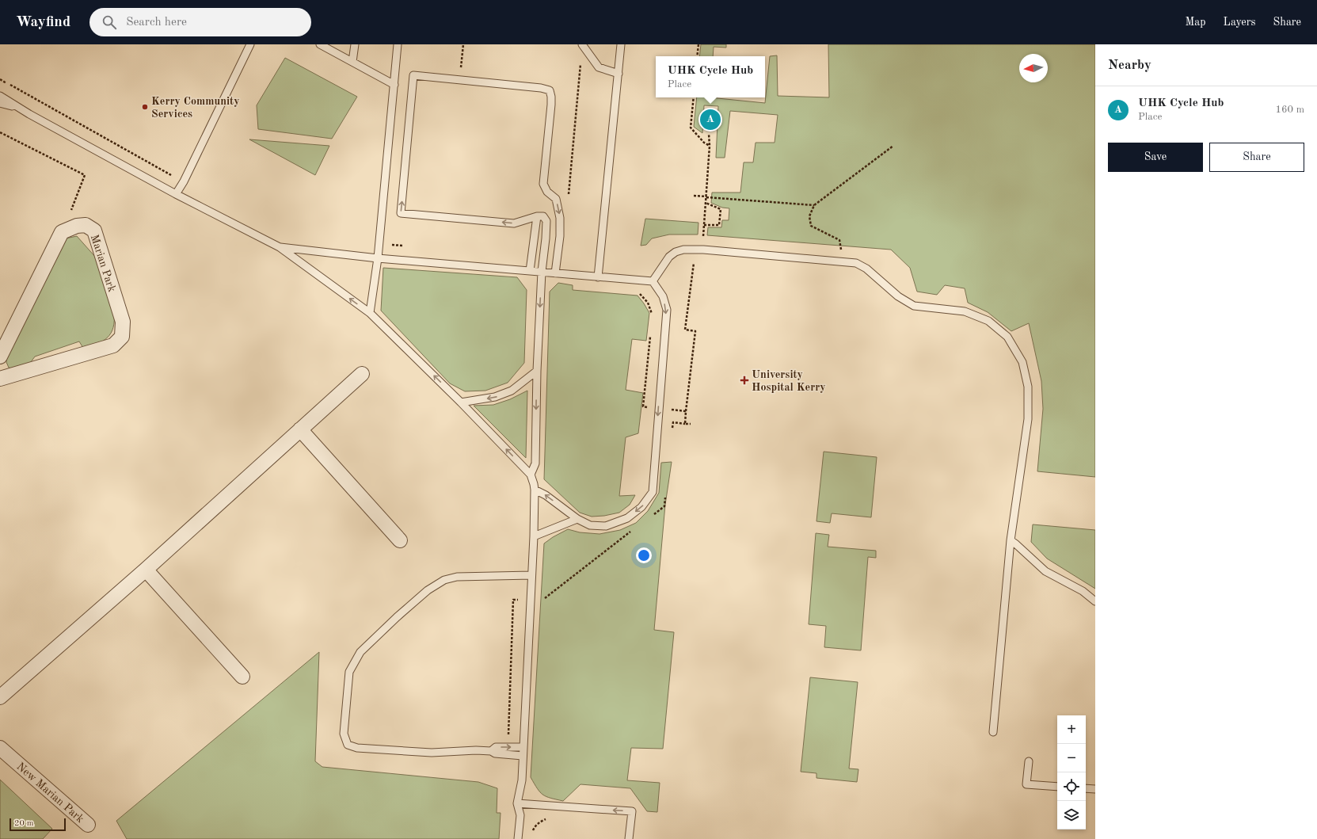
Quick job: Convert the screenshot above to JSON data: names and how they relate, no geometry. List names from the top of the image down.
{
  "streets": {
    "street": ["Marian Park", "New Marian Park"]
  },
  "places": {
    "other": ["Kerry Community Services"],
    "health": ["University Hospital Kerry"]
  },
  "scale_bar": "20 m",
  "north": "left",
  "page": {
    "header": "Wayfind",
    "search": "Search here",
    "nav": ["Map", "Layers", "Share"],
    "heading": "Nearby",
    "popup": ["UHK Cycle Hub", "Place"],
    "list": [
      {
        "mark": "A",
        "name": "UHK Cycle Hub",
        "note": "Place",
        "value": "160 m"
      }
    ],
    "pins": "A",
    "buttons": ["Save", "Share"],
    "map_buttons": ["+", "−"],
    "scale": "20 m"
  }
}
